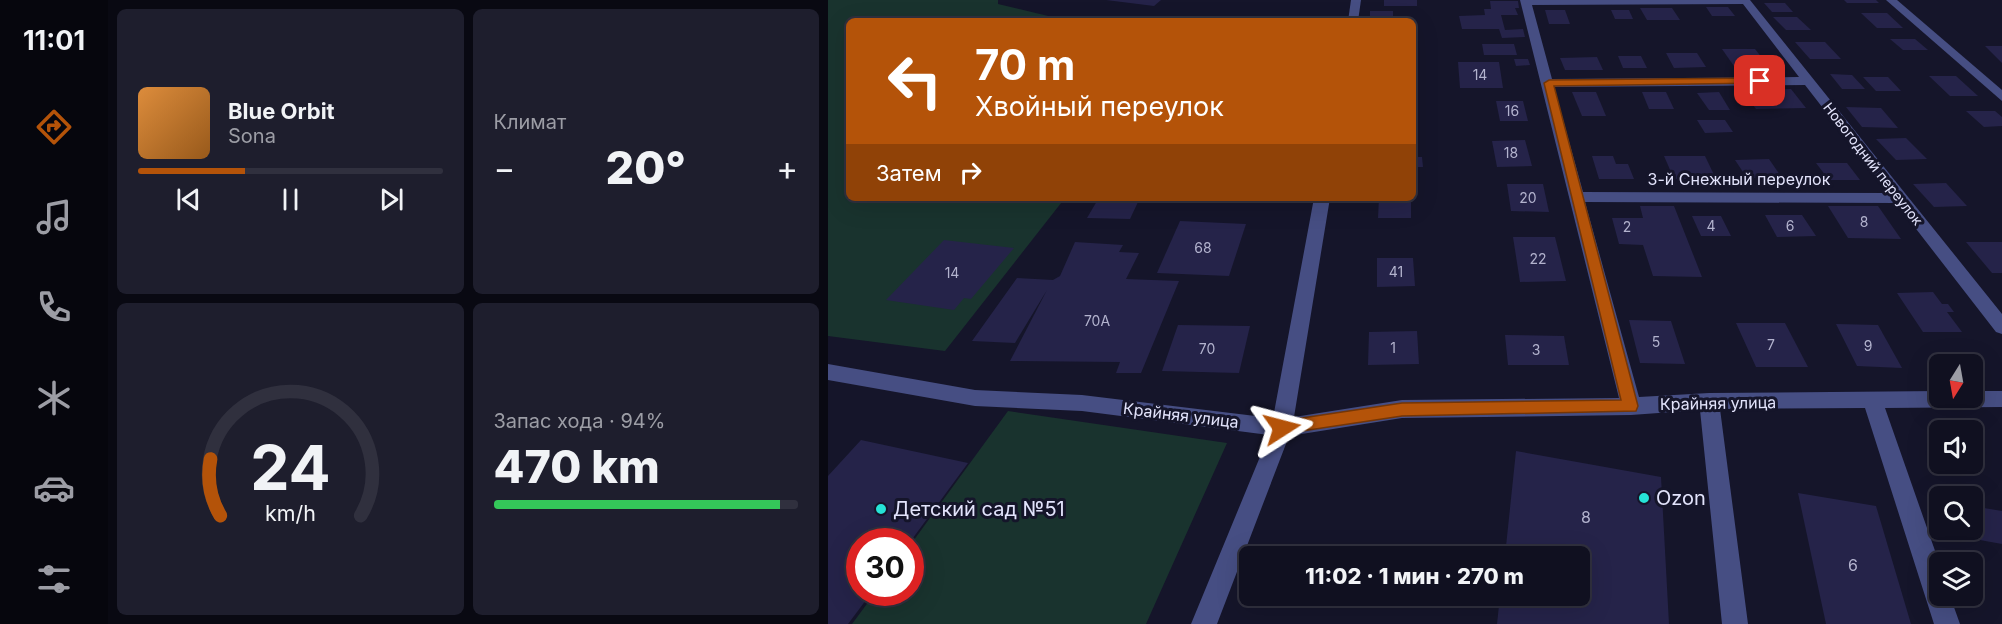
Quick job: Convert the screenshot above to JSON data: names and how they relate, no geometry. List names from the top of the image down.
{
  "streets": {
    "street": ["Новогодний переулок", "3-й Снежный переулок", "Крайняя улица"]
  },
  "crossings": [
    ["Новогодний переулок", "3-й Снежный переулок"]
  ],
  "places": ["Ozon", "Детский сад №51"],
  "house_numbers": [
    "14",
    "16",
    "18",
    "20",
    "8",
    "4",
    "6",
    "2",
    "68",
    "22",
    "41",
    "14",
    "70А",
    "5",
    "7",
    "9",
    "1",
    "70",
    "3",
    "8",
    "6"
  ],
  "north": "bottom",
  "page": {
    "tabs": "11:01",
    "tile": [
      "Климат",
      ["Запас хода · 94%", "470 km"]
    ],
    "turn": ["70 m", "Хвойный переулок"],
    "song": ["Blue Orbit", "Sona"],
    "heat": ["−", "20°", "+"],
    "then": "Затем",
    "limit": "30",
    "trip": "11:02 · 1 мин · 270 m",
    "gauge": ["24", "km/h"]
  }
}
